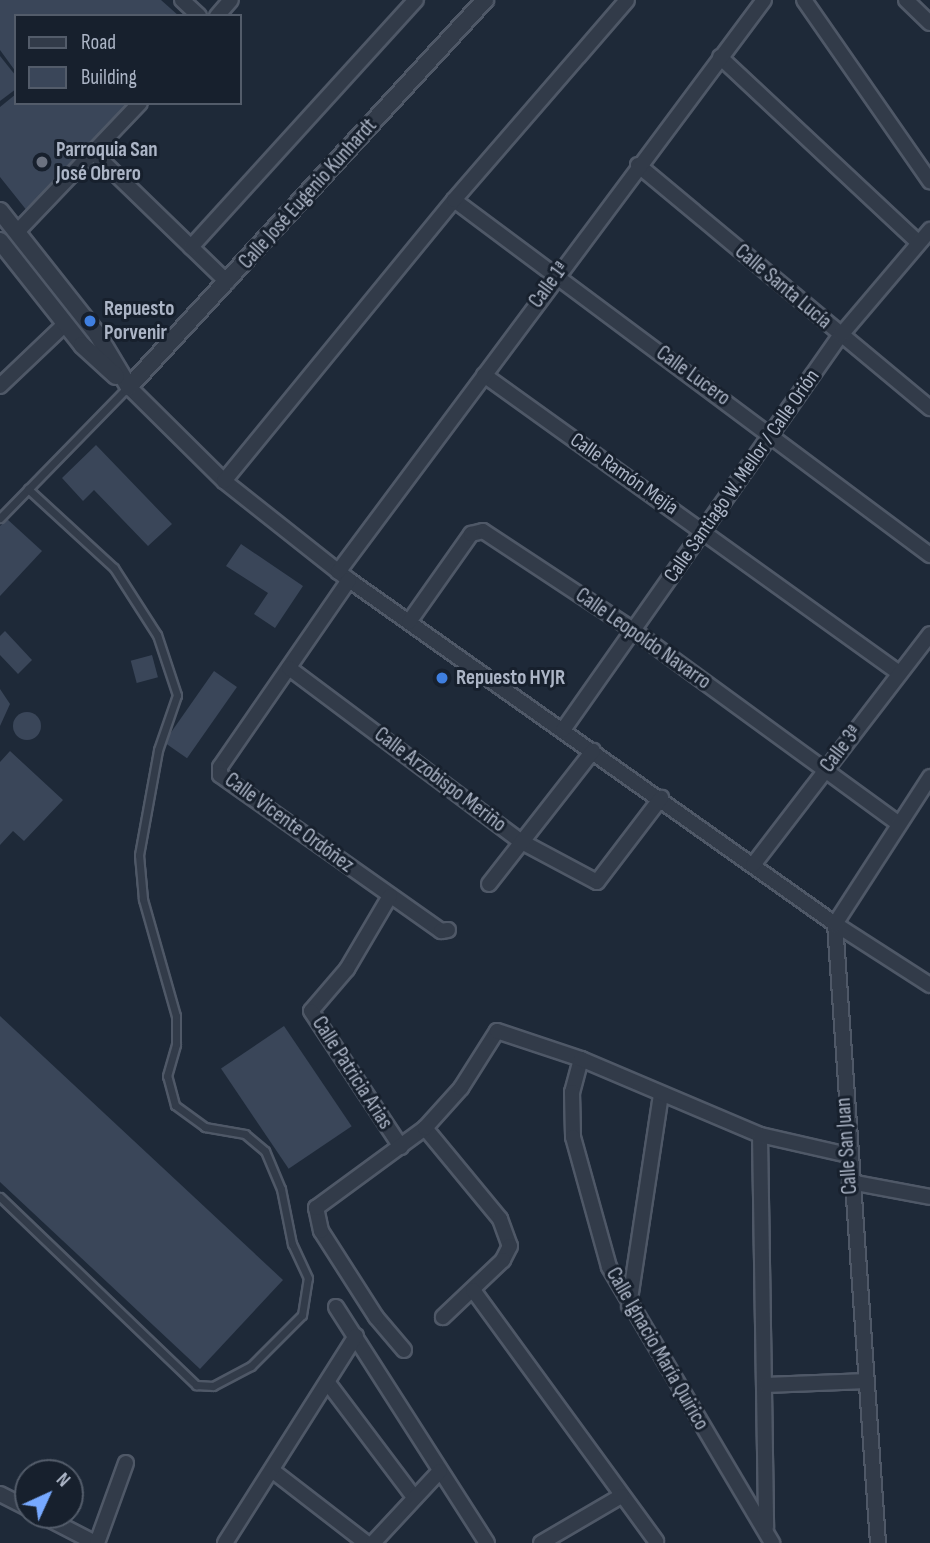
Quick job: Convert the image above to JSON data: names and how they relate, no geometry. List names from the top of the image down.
{
  "streets": {
    "street": [
      "Calle José Eugenio Kunhardt",
      "Calle 1ª",
      "Calle Santa Lucía",
      "Calle Lucero",
      "Calle Ramón Mejía",
      "Calle Santiago W. Mellor / Calle Orión",
      "Calle Leopoldo Navarro",
      "Calle 3ª",
      "Calle Arzobispo Meriño",
      "Calle Vicente Ordóñez",
      "Calle Patricia Arias",
      "Calle San Juan",
      "Calle Ignacio María Quirico"
    ]
  },
  "crossings": [
    ["Calle 1ª", "Calle Santa Lucía"],
    ["Calle 1ª", "Calle Lucero"],
    ["Calle 1ª", "Calle Ramón Mejía"],
    ["Calle 1ª", "Calle Vicente Ordóñez"],
    ["Calle Santa Lucía", "Calle Santiago W. Mellor / Calle Orión"],
    ["Calle Lucero", "Calle Santiago W. Mellor / Calle Orión"],
    ["Calle Ramón Mejía", "Calle Santiago W. Mellor / Calle Orión"],
    ["Calle Ramón Mejía", "Calle 3ª"],
    ["Calle Santiago W. Mellor / Calle Orión", "Calle Leopoldo Navarro"],
    ["Calle Leopoldo Navarro", "Calle 3ª"],
    ["Calle Arzobispo Meriño", "Calle Vicente Ordóñez"],
    ["Calle Vicente Ordóñez", "Calle Patricia Arias"]
  ],
  "places": ["Parroquia San José Obrero", "Repuesto Porvenir", "Repuesto HYJR"],
  "legend": ["Road", "Building"],
  "north": "top right"
}
